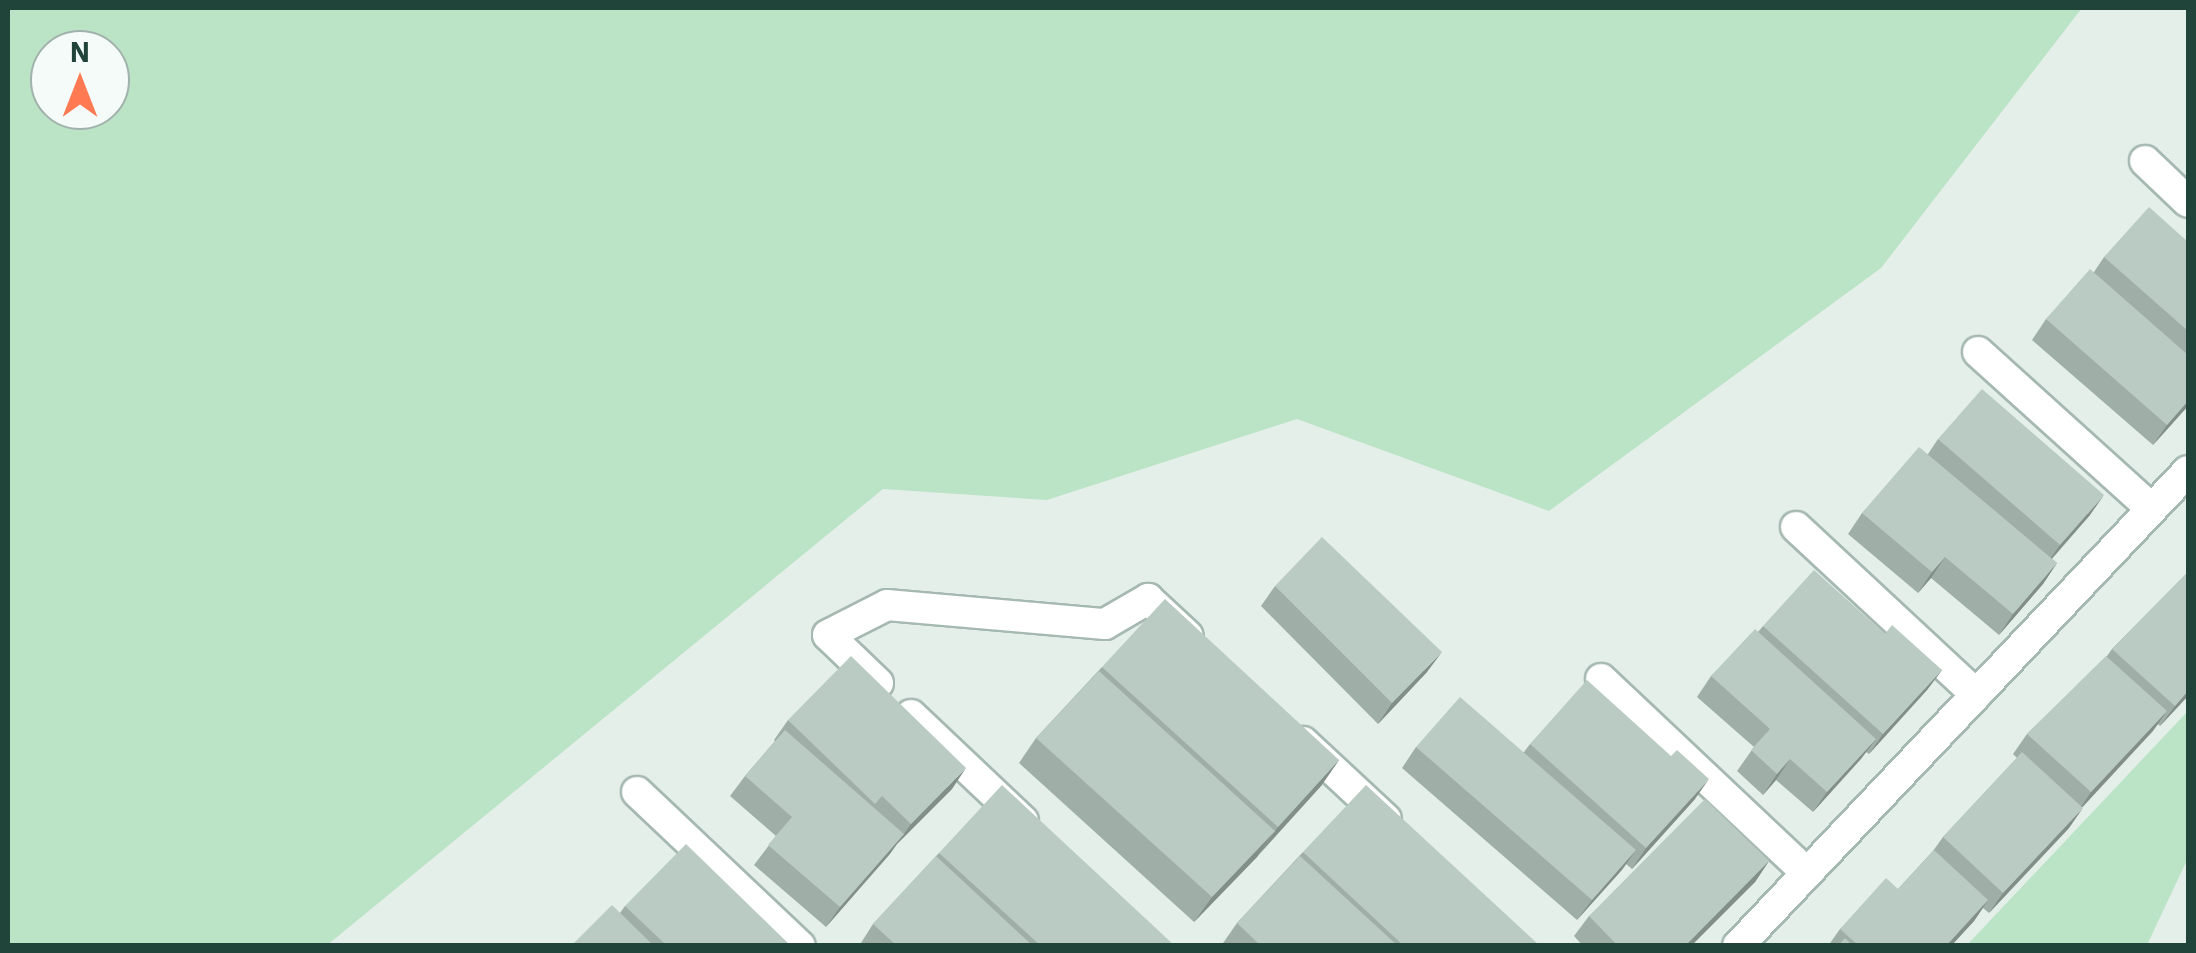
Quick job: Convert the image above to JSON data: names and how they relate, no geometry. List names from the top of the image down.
{
  "north": "top"
}
